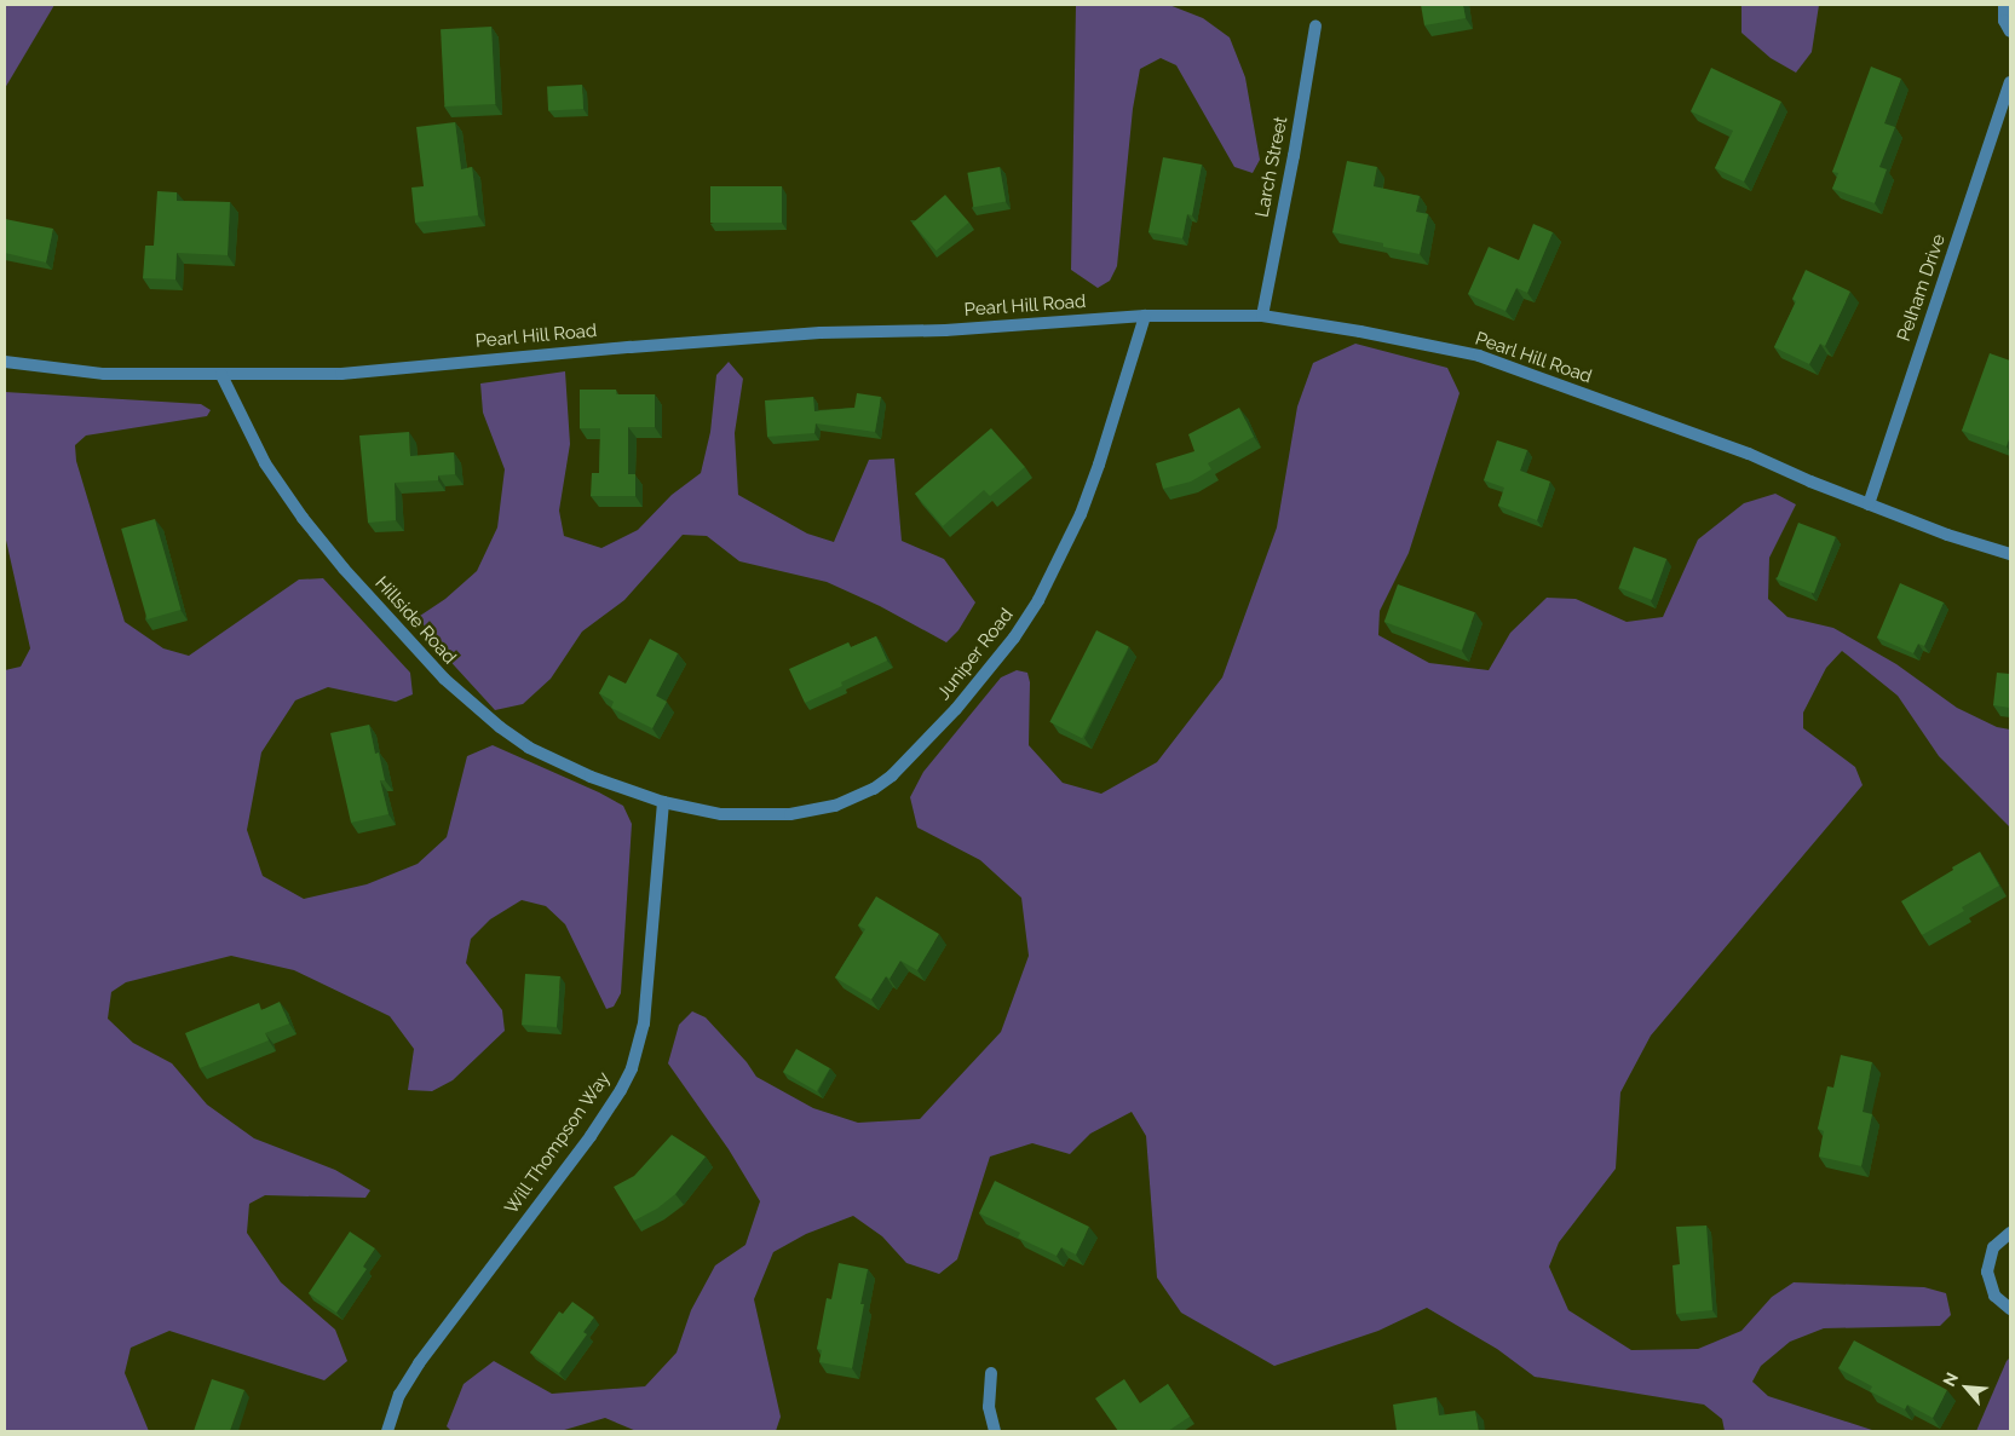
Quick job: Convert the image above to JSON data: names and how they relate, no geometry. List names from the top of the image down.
{
  "streets": {
    "street": [
      "Larch Street",
      "Pelham Drive",
      "Pearl Hill Road",
      "Hillside Road",
      "Juniper Road",
      "Will Thompson Way"
    ]
  },
  "crossings": [
    ["Larch Street", "Pearl Hill Road"],
    ["Pelham Drive", "Pearl Hill Road"],
    ["Pearl Hill Road", "Hillside Road"],
    ["Pearl Hill Road", "Juniper Road"],
    ["Hillside Road", "Juniper Road"],
    ["Hillside Road", "Will Thompson Way"],
    ["Juniper Road", "Will Thompson Way"]
  ],
  "north": "top left"
}
